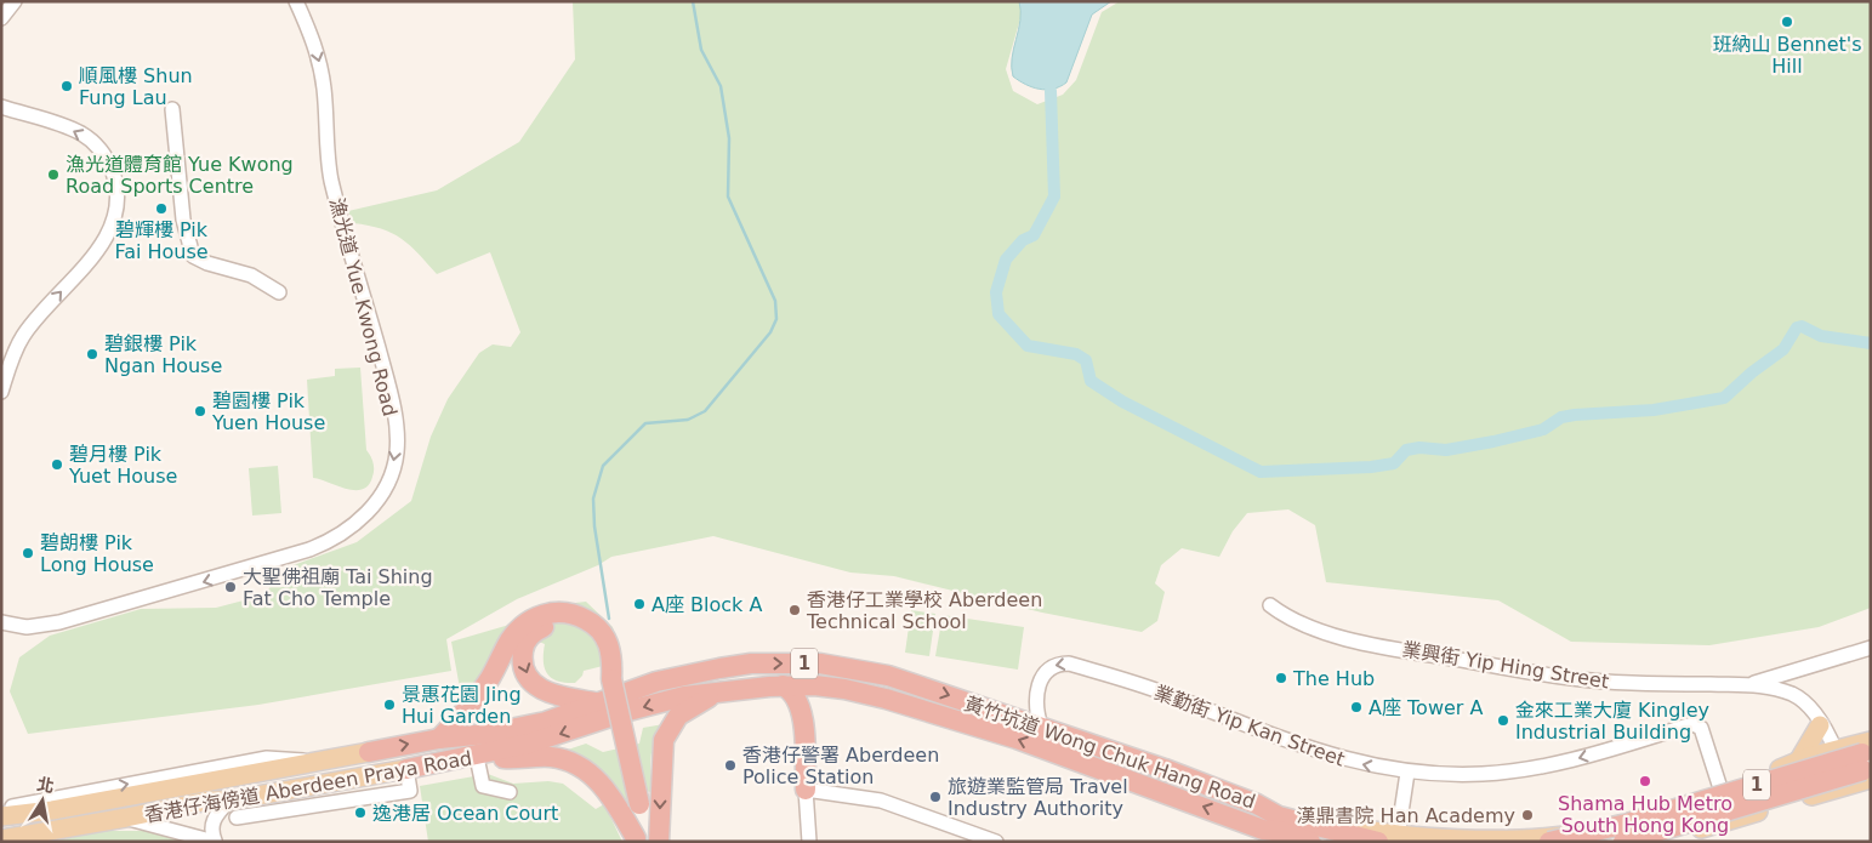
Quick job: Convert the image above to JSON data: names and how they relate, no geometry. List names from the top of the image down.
{
  "streets": {
    "highway": ["1", "黃竹坑道 Wong Chuk Hang Road", "香港仔海傍道 Aberdeen Praya Road"],
    "street": ["漁光道 Yue Kwong Road", "業興街 Yip Hing Street", "業勤街 Yip Kan Street"]
  },
  "crossings": [
    ["1", "黃竹坑道 Wong Chuk Hang Road"],
    ["業勤街 Yip Kan Street", "黃竹坑道 Wong Chuk Hang Road"],
    ["黃竹坑道 Wong Chuk Hang Road", "香港仔海傍道 Aberdeen Praya Road"]
  ],
  "one_way": ["業勤街 Yip Kan Street"],
  "places": [
    "班納山 Bennet's Hill",
    "順風樓 Shun Fung Lau",
    "漁光道體育館 Yue Kwong Road Sports Centre",
    "碧輝樓 Pik Fai House",
    "碧銀樓 Pik Ngan House",
    "碧園樓 Pik Yuen House",
    "碧月樓 Pik Yuet House",
    "碧朗樓 Pik Long House",
    "大聖佛祖廟 Tai Shing Fat Cho Temple",
    "A座 Block A",
    "香港仔工業學校 Aberdeen Technical School",
    "The Hub",
    "景惠花園 Jing Hui Garden",
    "A座 Tower A",
    "金來工業大廈 Kingley Industrial Building",
    "香港仔警署 Aberdeen Police Station",
    "Shama Hub Metro South Hong Kong",
    "旅遊業監管局 Travel Industry Authority",
    "逸港居 Ocean Court",
    "漢鼎書院 Han Academy"
  ],
  "north": "top"
}
